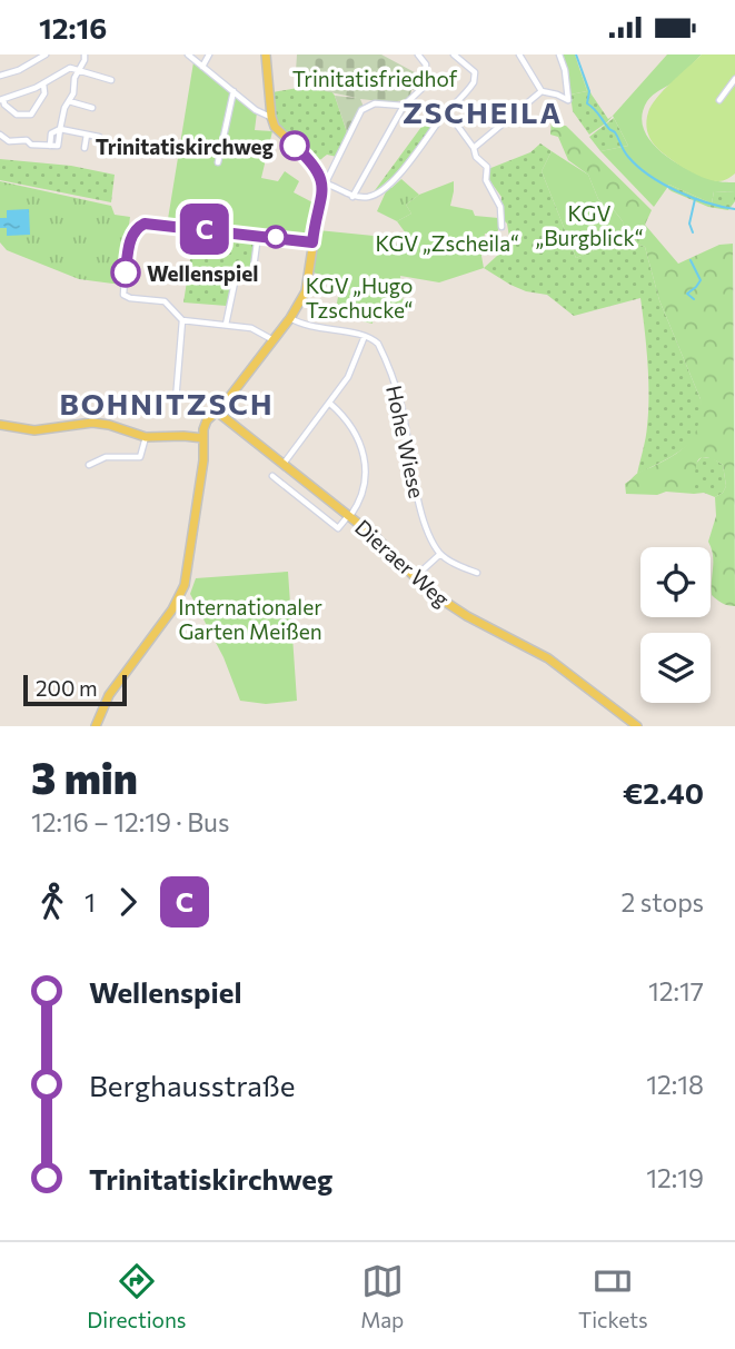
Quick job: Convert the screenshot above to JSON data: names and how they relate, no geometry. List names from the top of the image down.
{
  "streets": {
    "main road": ["Dieraer Weg"],
    "street": ["Hohe Wiese"]
  },
  "districts": ["ZSCHEILA", "BOHNITZSCH"],
  "parks": [
    "Trinitatisfriedhof",
    "KGV „Burgblick“",
    "KGV „Zscheila“",
    "KGV „Hugo Tzschucke“",
    "Internationaler Garten Meißen"
  ],
  "places": ["Trinitatiskirchweg", "Wellenspiel"],
  "lines": ["bus line C"],
  "scale_bar": "200 m",
  "page": {
    "status": "12:16",
    "on_map": "C",
    "scale": "200 m",
    "heading": ["3 min", "12:16 – 12:19 · Bus", "€2.40"],
    "legs": ["1", "C", "2 stops"],
    "list": [
      {
        "name": "Wellenspiel",
        "value": "12:17"
      },
      {
        "name": "Berghausstraße",
        "value": "12:18"
      },
      {
        "name": "Trinitatiskirchweg",
        "value": "12:19"
      }
    ],
    "tabs": ["Directions", "Map", "Tickets"]
  }
}
